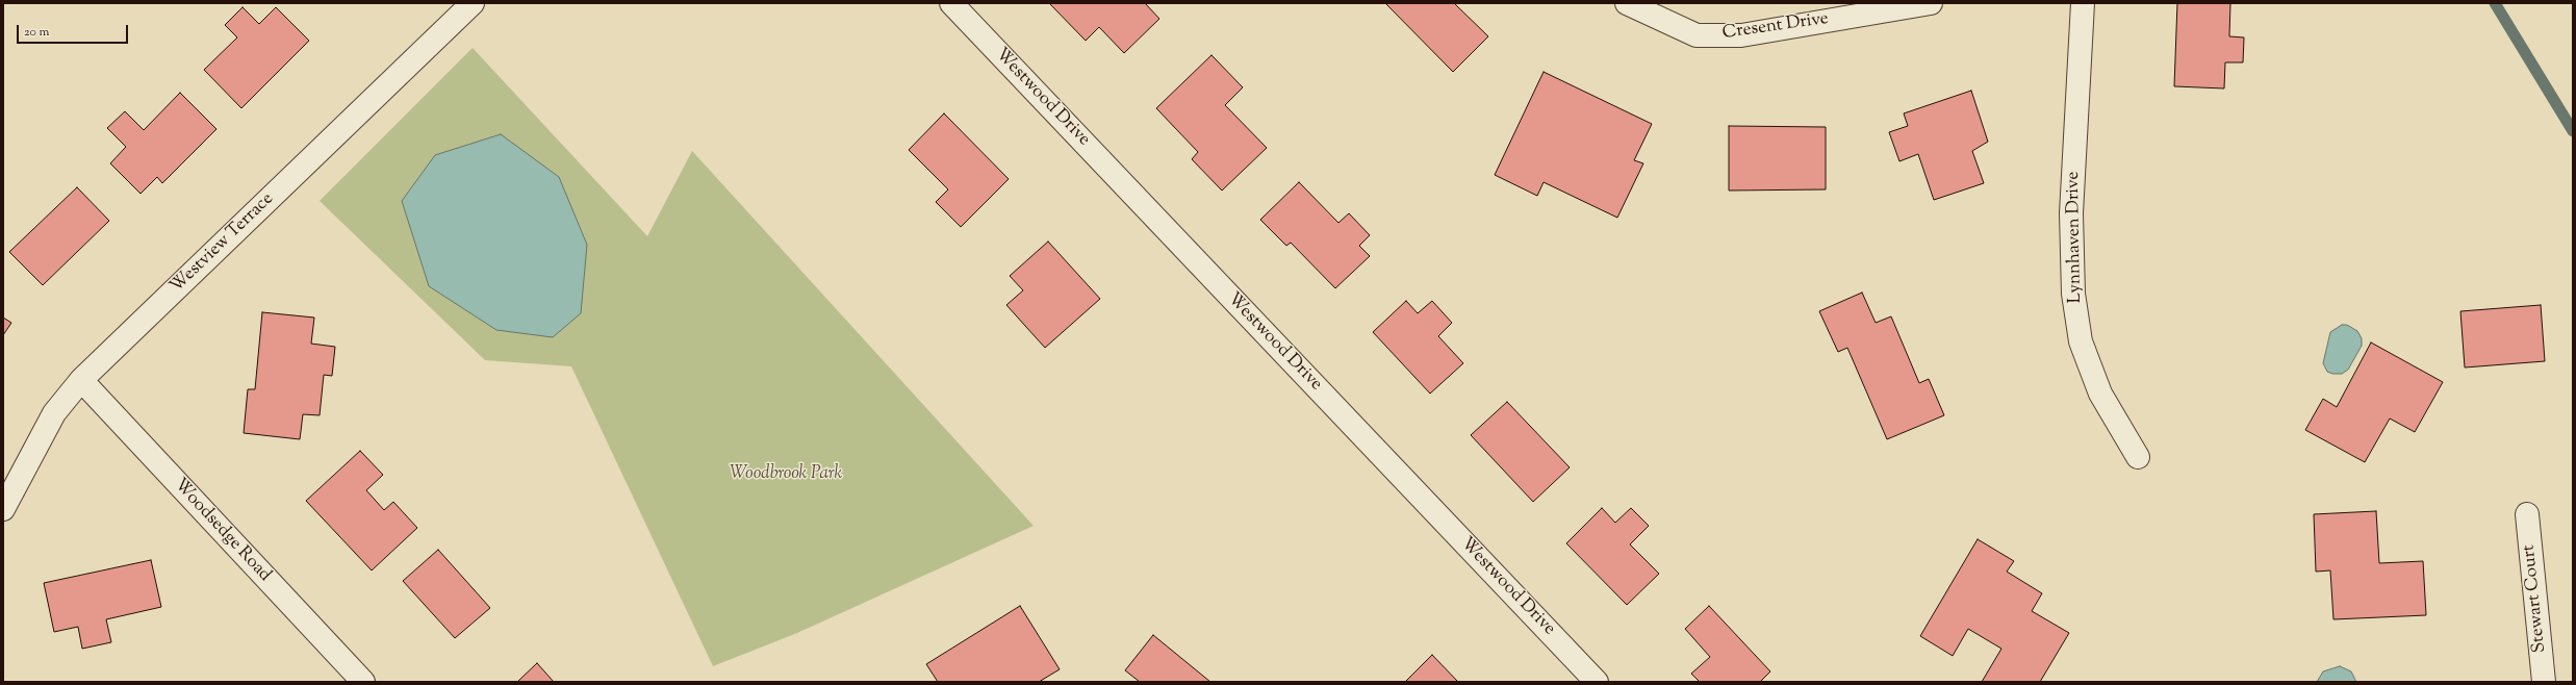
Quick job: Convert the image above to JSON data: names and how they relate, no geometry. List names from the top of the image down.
{
  "streets": {
    "street": [
      "Cresent Drive",
      "Westwood Drive",
      "Lynnhaven Drive",
      "Westview Terrace",
      "Woodsedge Road",
      "Stewart Court"
    ]
  },
  "crossings": [
    ["Westview Terrace", "Woodsedge Road"]
  ],
  "parks": ["Woodbrook Park"],
  "scale_bar": "20 m"
}
